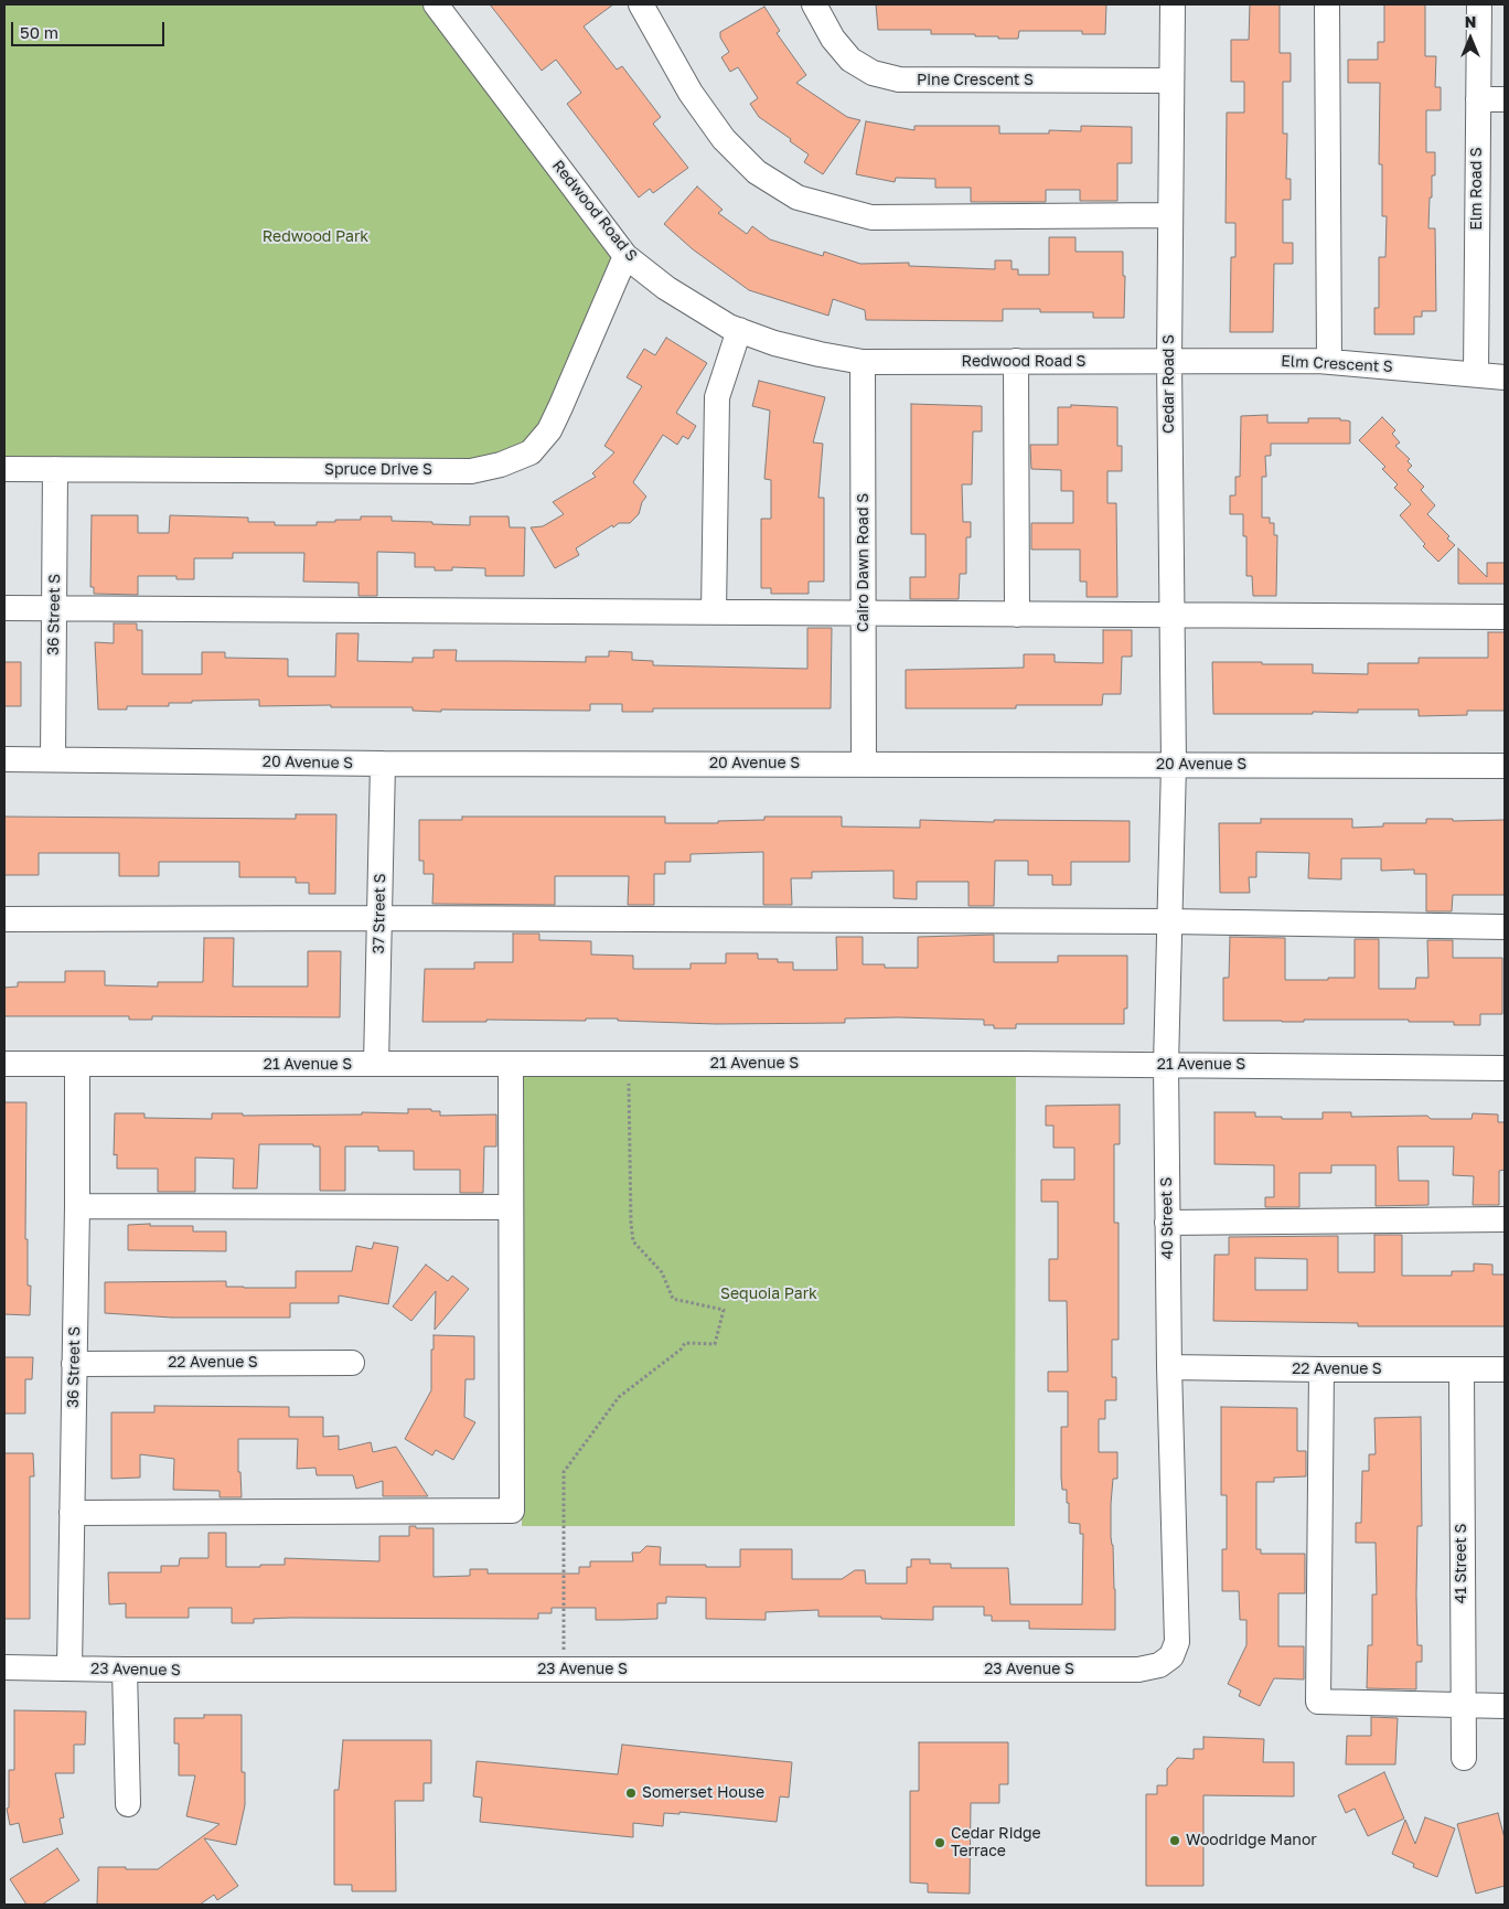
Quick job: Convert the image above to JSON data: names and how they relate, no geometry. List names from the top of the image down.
{
  "streets": {
    "street": [
      "Pine Crescent S",
      "Elm Road S",
      "Redwood Road S",
      "Elm Crescent S",
      "Cedar Road S",
      "Spruce Drive S",
      "Cairo Dawn Road S",
      "36 Street S",
      "20 Avenue S",
      "37 Street S",
      "21 Avenue S",
      "40 Street S",
      "22 Avenue S",
      "41 Street S",
      "23 Avenue S"
    ]
  },
  "crossings": [
    ["Pine Crescent S", "Cedar Road S"],
    ["Elm Road S", "Elm Crescent S"],
    ["Redwood Road S", "Elm Crescent S"],
    ["Redwood Road S", "Cedar Road S"],
    ["Redwood Road S", "Spruce Drive S"],
    ["Redwood Road S", "Cairo Dawn Road S"],
    ["Elm Crescent S", "Cedar Road S"],
    ["Cedar Road S", "20 Avenue S"],
    ["Cedar Road S", "40 Street S"],
    ["Spruce Drive S", "36 Street S"],
    ["Cairo Dawn Road S", "20 Avenue S"],
    ["36 Street S", "20 Avenue S"],
    ["36 Street S", "21 Avenue S"],
    ["36 Street S", "22 Avenue S"],
    ["36 Street S", "23 Avenue S"],
    ["20 Avenue S", "37 Street S"],
    ["20 Avenue S", "40 Street S"],
    ["37 Street S", "21 Avenue S"],
    ["21 Avenue S", "40 Street S"],
    ["40 Street S", "22 Avenue S"],
    ["40 Street S", "23 Avenue S"],
    ["22 Avenue S", "41 Street S"]
  ],
  "parks": ["Redwood Park", "Sequoia Park"],
  "places": ["Somerset House", "Woodridge Manor", "Cedar Ridge Terrace"],
  "scale_bar": "50 m",
  "north": "top"
}
